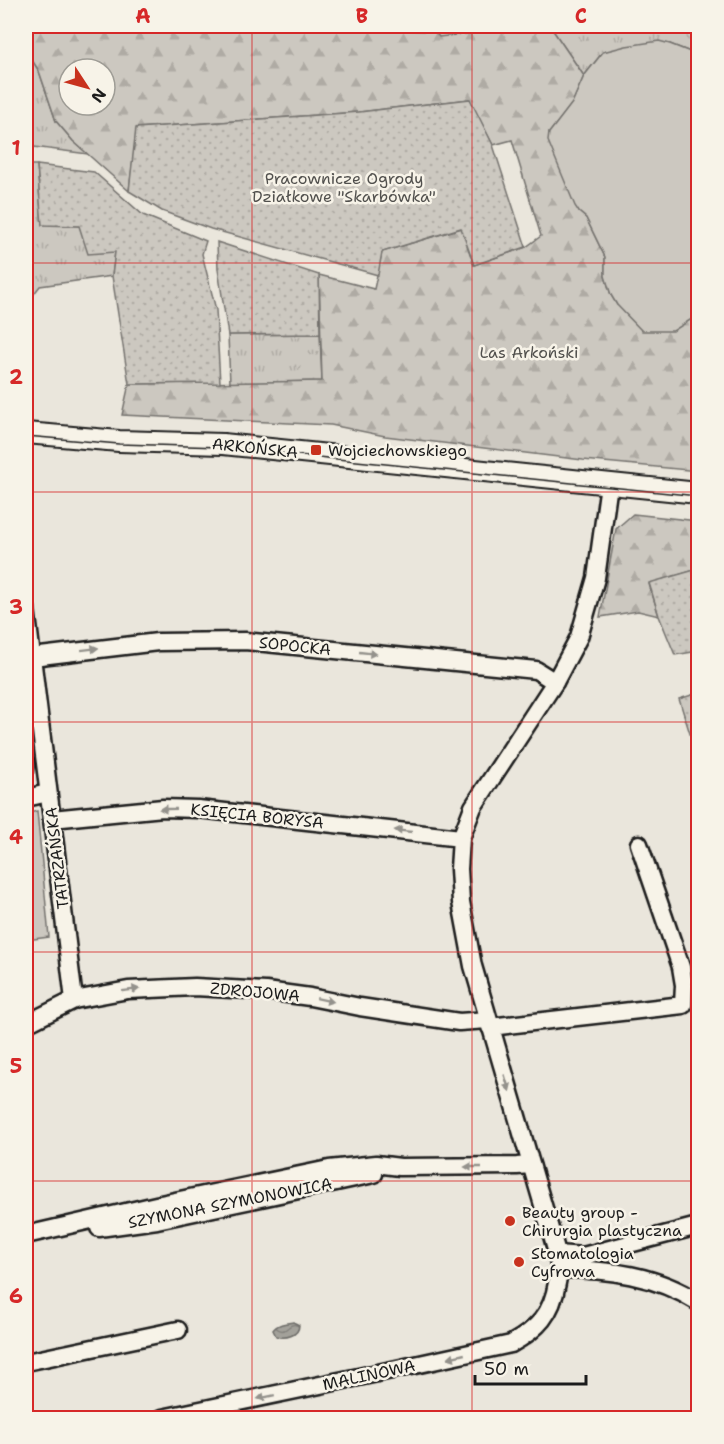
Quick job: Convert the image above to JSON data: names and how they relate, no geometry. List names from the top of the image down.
{
  "streets": {
    "street": [
      "ARKOŃSKA",
      "SOPOCKA",
      "KSIĘCIA BORYSA",
      "TATRZAŃSKA",
      "ZDROJOWA",
      "SZYMONA SZYMONOWICA",
      "MALINOWA"
    ]
  },
  "crossings": [
    ["SOPOCKA", "TATRZAŃSKA"],
    ["KSIĘCIA BORYSA", "TATRZAŃSKA"],
    ["TATRZAŃSKA", "ZDROJOWA"]
  ],
  "one_way": [
    "SOPOCKA",
    "KSIĘCIA BORYSA",
    "ZDROJOWA",
    "SZYMONA SZYMONOWICA",
    "MALINOWA"
  ],
  "parks": ["Pracownicze Ogrody Działkowe \"Skarbówka\"", "Las Arkoński"],
  "places": {
    "transit": ["Wojciechowskiego"],
    "other": ["Beauty group - Chirurgia plastyczna", "Stomatologia Cyfrowa"]
  },
  "scale_bar": "50 m",
  "north": "bottom right",
  "grid": {
    "columns": ["A", "B", "C"],
    "rows": [
      "1",
      "2",
      "3",
      "4",
      "5",
      "6"
    ]
  }
}
